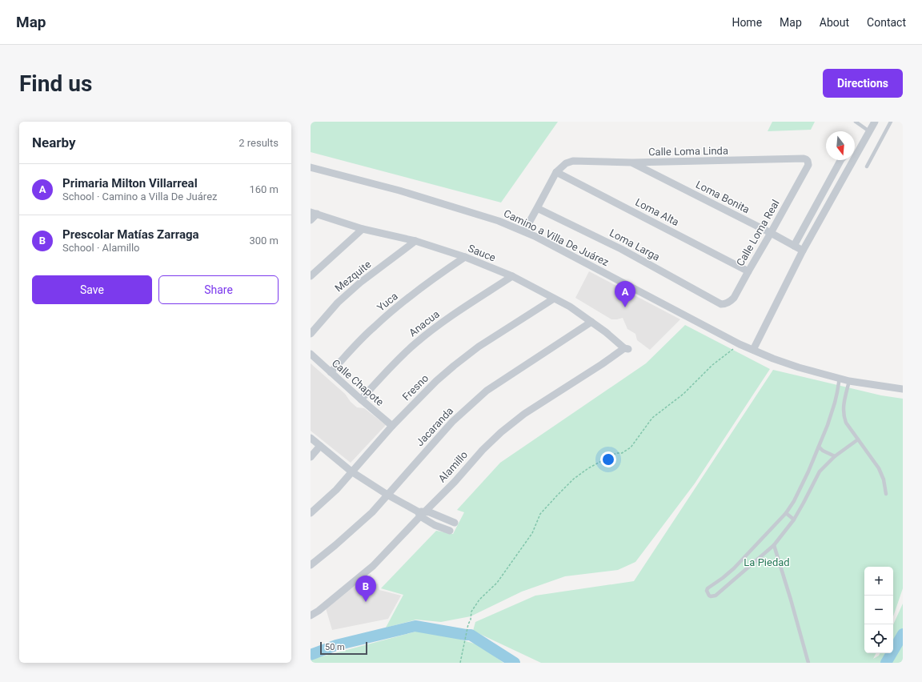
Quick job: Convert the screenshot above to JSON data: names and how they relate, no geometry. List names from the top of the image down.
{
  "streets": {
    "street": [
      "Calle Loma Linda",
      "Loma Bonita",
      "Loma Alta",
      "Calle Loma Real",
      "Camino a Villa De Juárez",
      "Loma Larga",
      "Sauce",
      "Mezquite",
      "Yuca",
      "Anacua",
      "Calle Chapote",
      "Fresno",
      "Jacaranda",
      "Alamillo"
    ]
  },
  "crossings": [
    ["Calle Loma Linda", "Loma Bonita"],
    ["Calle Loma Linda", "Loma Alta"],
    ["Calle Loma Linda", "Calle Loma Real"],
    ["Loma Bonita", "Calle Loma Real"],
    ["Loma Alta", "Calle Loma Real"],
    ["Calle Loma Real", "Loma Larga"],
    ["Sauce", "Mezquite"],
    ["Sauce", "Yuca"],
    ["Sauce", "Anacua"],
    ["Sauce", "Fresno"],
    ["Sauce", "Jacaranda"],
    ["Sauce", "Alamillo"],
    ["Yuca", "Calle Chapote"],
    ["Anacua", "Calle Chapote"],
    ["Calle Chapote", "Fresno"]
  ],
  "parks": ["La Piedad"],
  "scale_bar": "50 m",
  "north": "bottom",
  "page": {
    "header": "Map",
    "nav": [
      "Home",
      "Map",
      "About",
      "Contact"
    ],
    "buttons": [
      "Directions",
      ["Save", "Share"]
    ],
    "title": "Find us",
    "heading": ["Nearby", "2 results"],
    "list": [
      {
        "mark": "A",
        "name": "Primaria Milton Villarreal",
        "note": "School · Camino a Villa De Juárez",
        "value": "160 m"
      },
      {
        "mark": "B",
        "name": "Prescolar Matías Zarraga",
        "note": "School · Alamillo",
        "value": "300 m"
      }
    ],
    "pins": ["A", "B"],
    "map_buttons": ["+", "−"],
    "scale": "50 m"
  }
}
